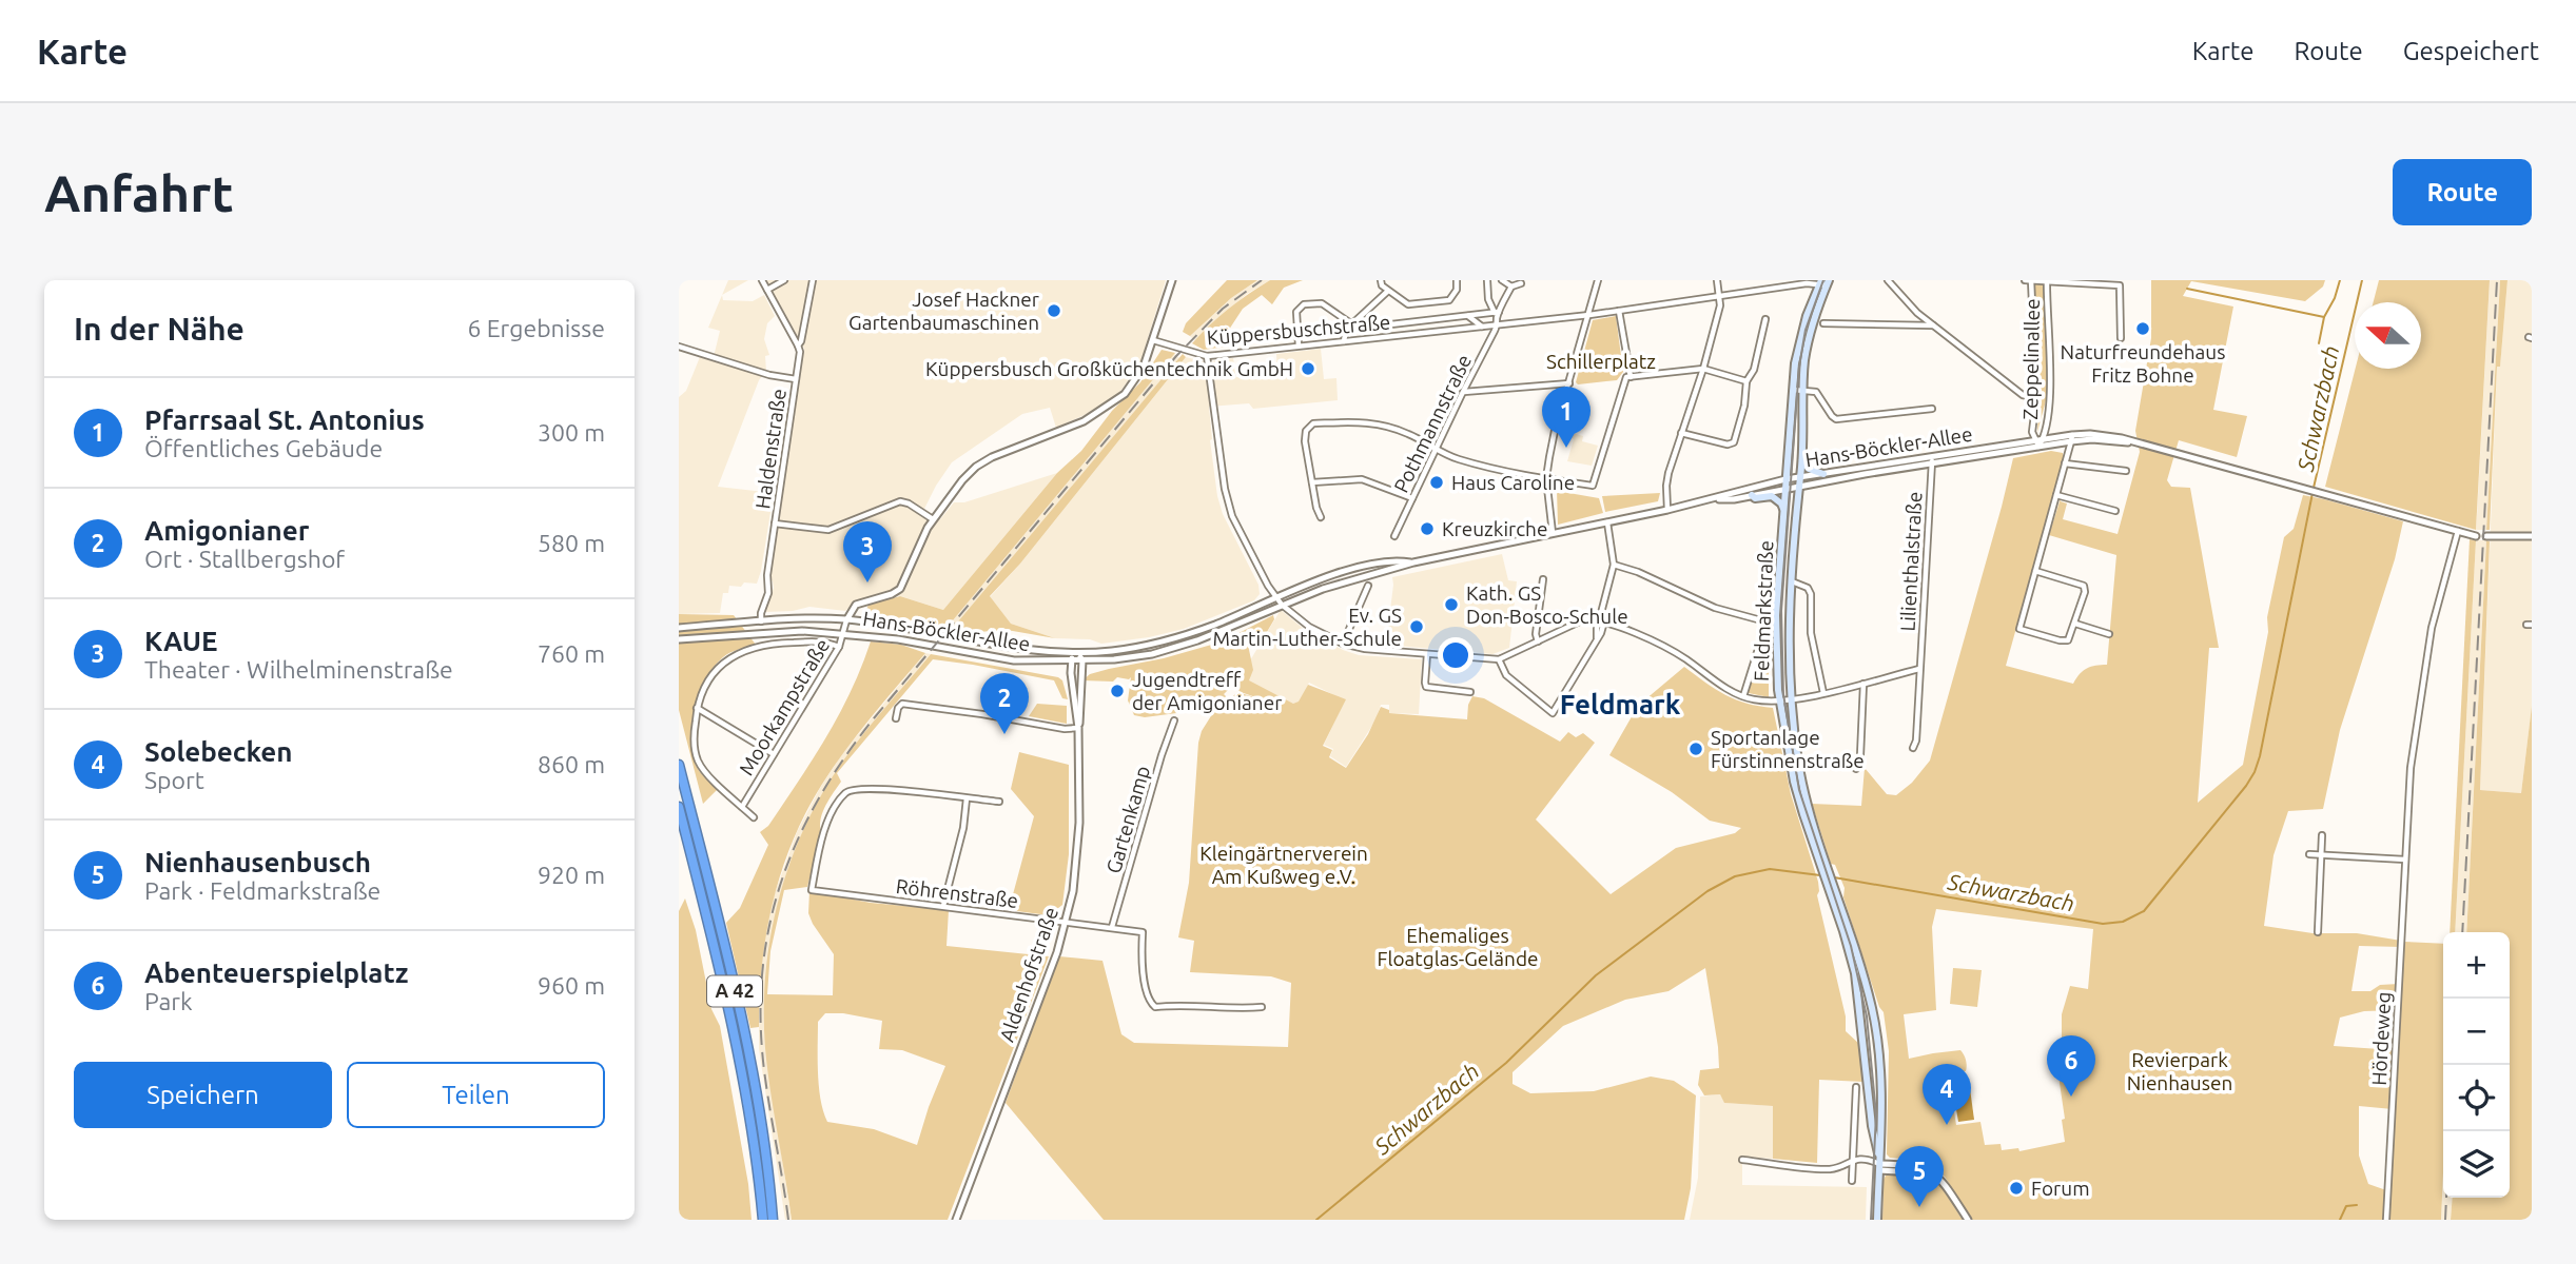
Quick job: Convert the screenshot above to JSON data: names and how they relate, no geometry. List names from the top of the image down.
{
  "streets": {
    "highway": ["A 42"],
    "main road": ["Feldmarkstraße"],
    "street": [
      "Küppersbuschstraße",
      "Zeppelinallee",
      "Pothmannstraße",
      "Hans-Böckler-Allee",
      "Haldenstraße",
      "Lilienthalstraße",
      "Moorkampstraße",
      "Gartenkamp",
      "Röhrenstraße",
      "Aldenhofstraße",
      "Hördeweg"
    ]
  },
  "crossings": [
    ["Küppersbuschstraße", "Pothmannstraße"],
    ["Küppersbuschstraße", "Feldmarkstraße"],
    ["Zeppelinallee", "Hans-Böckler-Allee"],
    ["Hans-Böckler-Allee", "Haldenstraße"],
    ["Hans-Böckler-Allee", "Lilienthalstraße"],
    ["Hans-Böckler-Allee", "Feldmarkstraße"],
    ["Hans-Böckler-Allee", "Moorkampstraße"],
    ["Hans-Böckler-Allee", "Aldenhofstraße"],
    ["Gartenkamp", "Röhrenstraße"],
    ["Röhrenstraße", "Aldenhofstraße"]
  ],
  "districts": ["Feldmark"],
  "water": ["Schwarzbach"],
  "parks": [
    "Schillerplatz",
    "Kleingärtnerverein Am Kußweg e.V.",
    "Ehemaliges Floatglas-Gelände",
    "Revierpark Nienhausen"
  ],
  "places": [
    "Josef Hackner Gartenbaumaschinen",
    "Naturfreundehaus Fritz Bohne",
    "Küppersbusch Großküchentechnik GmbH",
    "Haus Caroline",
    "Kreuzkirche",
    "Kath. GS Don-Bosco-Schule",
    "Ev. GS Martin-Luther-Schule",
    "Jugendtreff der Amigonianer",
    "Sportanlage Fürstinnenstraße",
    "Forum"
  ],
  "north": "left",
  "page": {
    "header": "Karte",
    "nav": ["Karte", "Route", "Gespeichert"],
    "buttons": [
      "Route",
      ["Speichern", "Teilen"]
    ],
    "title": "Anfahrt",
    "heading": ["In der Nähe", "6 Ergebnisse"],
    "list": [
      {
        "mark": "1",
        "name": "Pfarrsaal St. Antonius",
        "note": "Öffentliches Gebäude",
        "value": "300 m"
      },
      {
        "mark": "2",
        "name": "Amigonianer",
        "note": "Ort · Stallbergshof",
        "value": "580 m"
      },
      {
        "mark": "3",
        "name": "KAUE",
        "note": "Theater · Wilhelminenstraße",
        "value": "760 m"
      },
      {
        "mark": "4",
        "name": "Solebecken",
        "note": "Sport",
        "value": "860 m"
      },
      {
        "mark": "5",
        "name": "Nienhausenbusch",
        "note": "Park · Feldmarkstraße",
        "value": "920 m"
      },
      {
        "mark": "6",
        "name": "Abenteuerspielplatz",
        "note": "Park",
        "value": "960 m"
      }
    ],
    "pins": [
      "1",
      "3",
      "2",
      "6",
      "4",
      "5"
    ],
    "map_buttons": ["+", "−"]
  }
}
